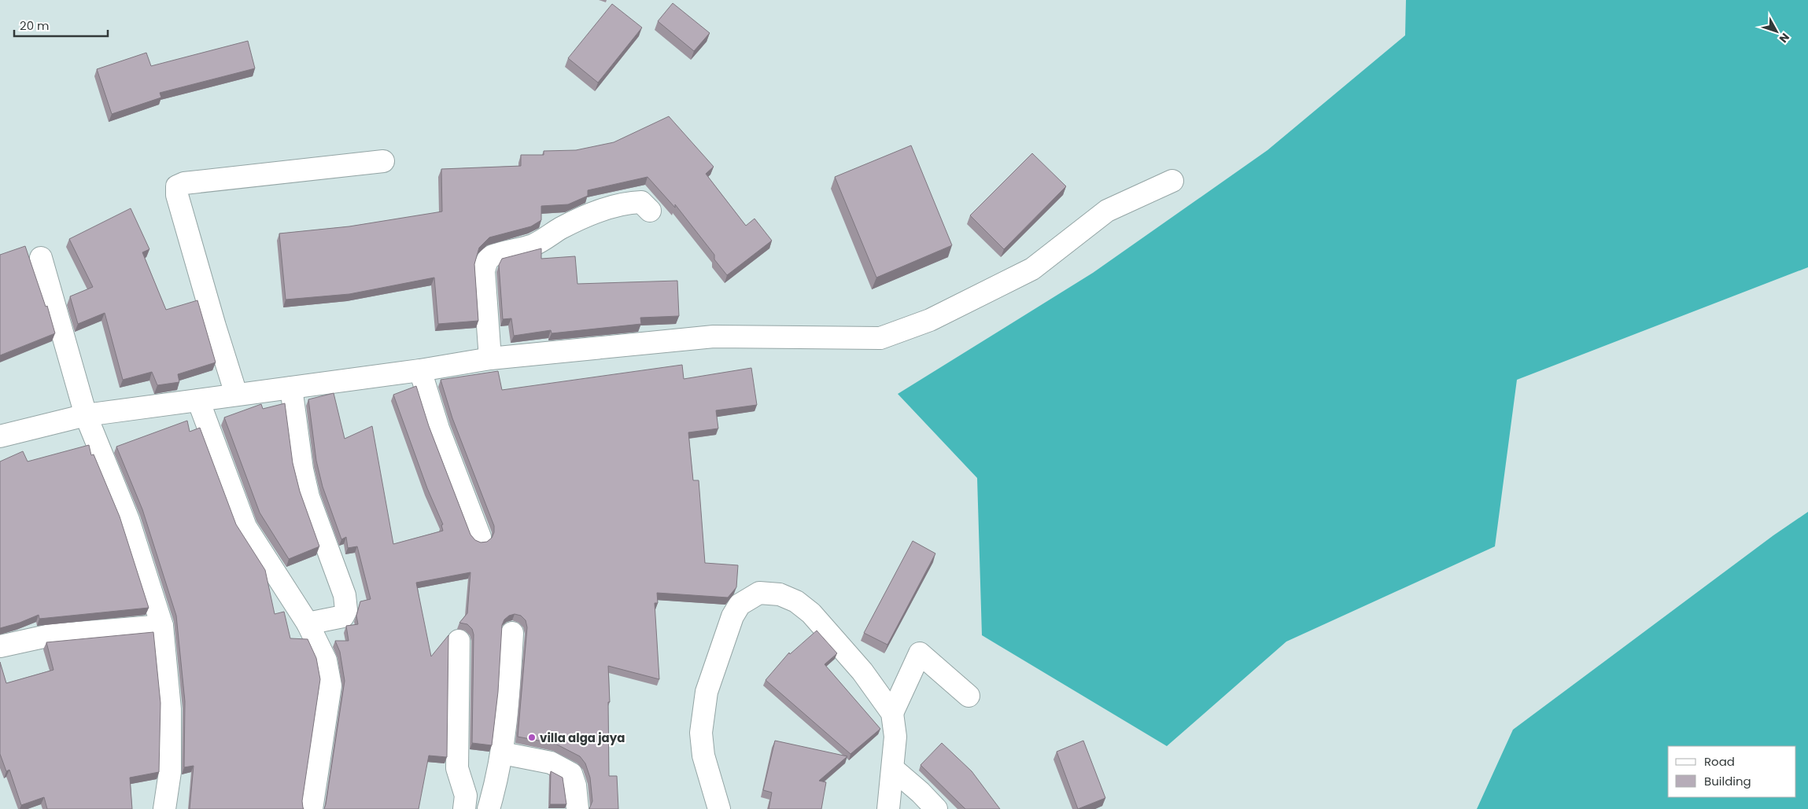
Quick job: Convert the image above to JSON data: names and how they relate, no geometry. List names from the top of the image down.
{
  "places": ["villa alga jaya"],
  "legend": ["Road", "Building"],
  "scale_bar": "20 m",
  "north": "bottom right"
}
